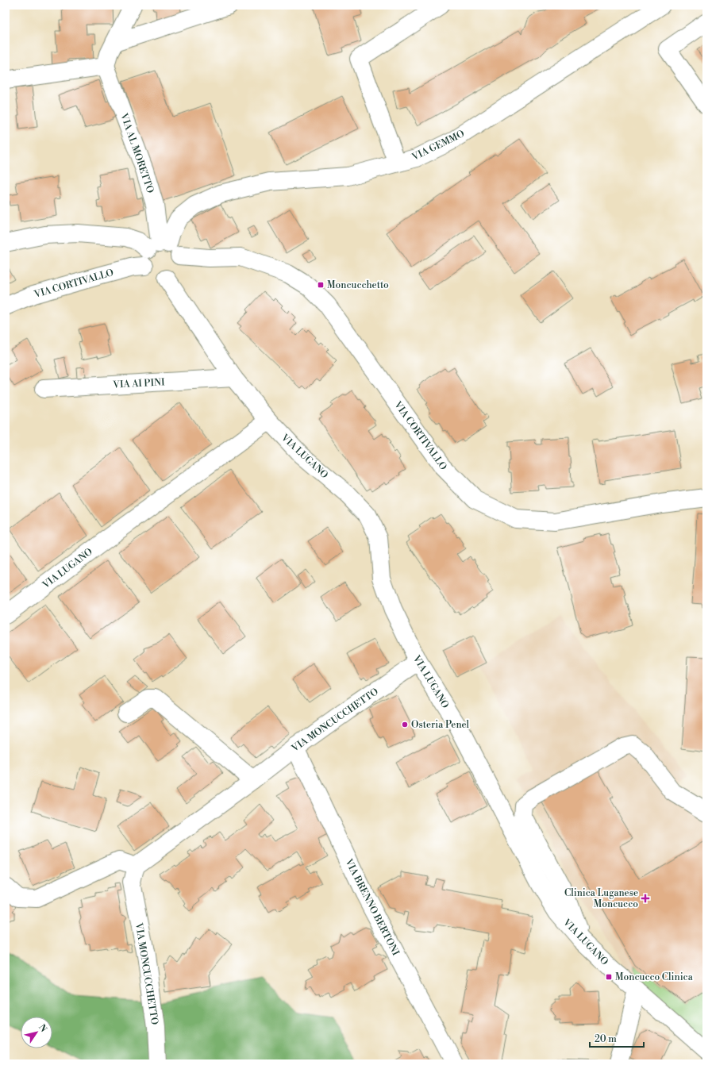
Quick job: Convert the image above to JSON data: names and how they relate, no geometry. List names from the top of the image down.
{
  "streets": {
    "street": [
      "VIA GEMMO",
      "VIA AL MORETTO",
      "VIA CORTIVALLO",
      "VIA AI PINI",
      "VIA LUGANO",
      "VIA MONCUCCHETTO",
      "VIA BRENNO BERTONI"
    ]
  },
  "crossings": [
    ["VIA GEMMO", "VIA AL MORETTO"],
    ["VIA GEMMO", "VIA CORTIVALLO"],
    ["VIA AL MORETTO", "VIA CORTIVALLO"],
    ["VIA AI PINI", "VIA LUGANO"],
    ["VIA LUGANO", "VIA MONCUCCHETTO"],
    ["VIA MONCUCCHETTO", "VIA BRENNO BERTONI"]
  ],
  "places": {
    "transit": ["Moncucchetto", "Moncucco Clinica"],
    "other": ["Osteria Penel"],
    "health": ["Clinica Luganese Moncucco"]
  },
  "scale_bar": "20 m",
  "north": "top right"
}
